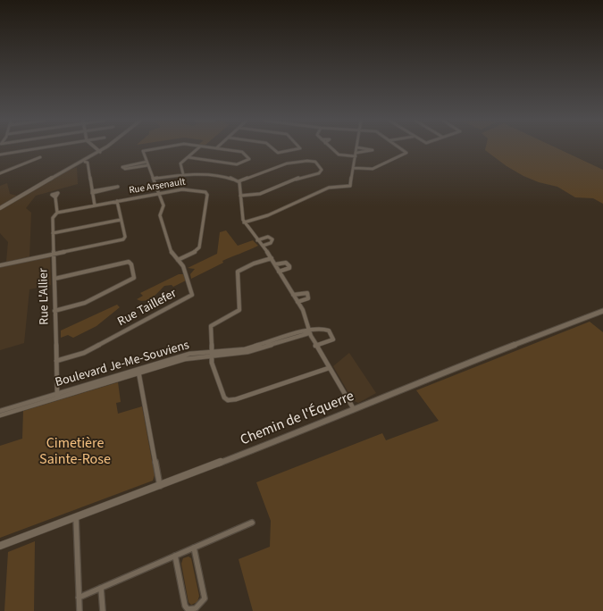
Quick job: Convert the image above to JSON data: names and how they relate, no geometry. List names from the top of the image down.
{
  "streets": {
    "street": [
      "Rue Arsenault",
      "Rue L'Allier",
      "Rue Taillefer",
      "Boulevard Je-Me-Souviens",
      "Chemin de l'Équerre"
    ]
  },
  "crossings": [
    ["Rue Arsenault", "Rue L'Allier"],
    ["Rue Arsenault", "Rue Taillefer"],
    ["Rue L'Allier", "Rue Taillefer"],
    ["Rue L'Allier", "Boulevard Je-Me-Souviens"]
  ],
  "parks": ["Cimetière Sainte-Rose"]
}
